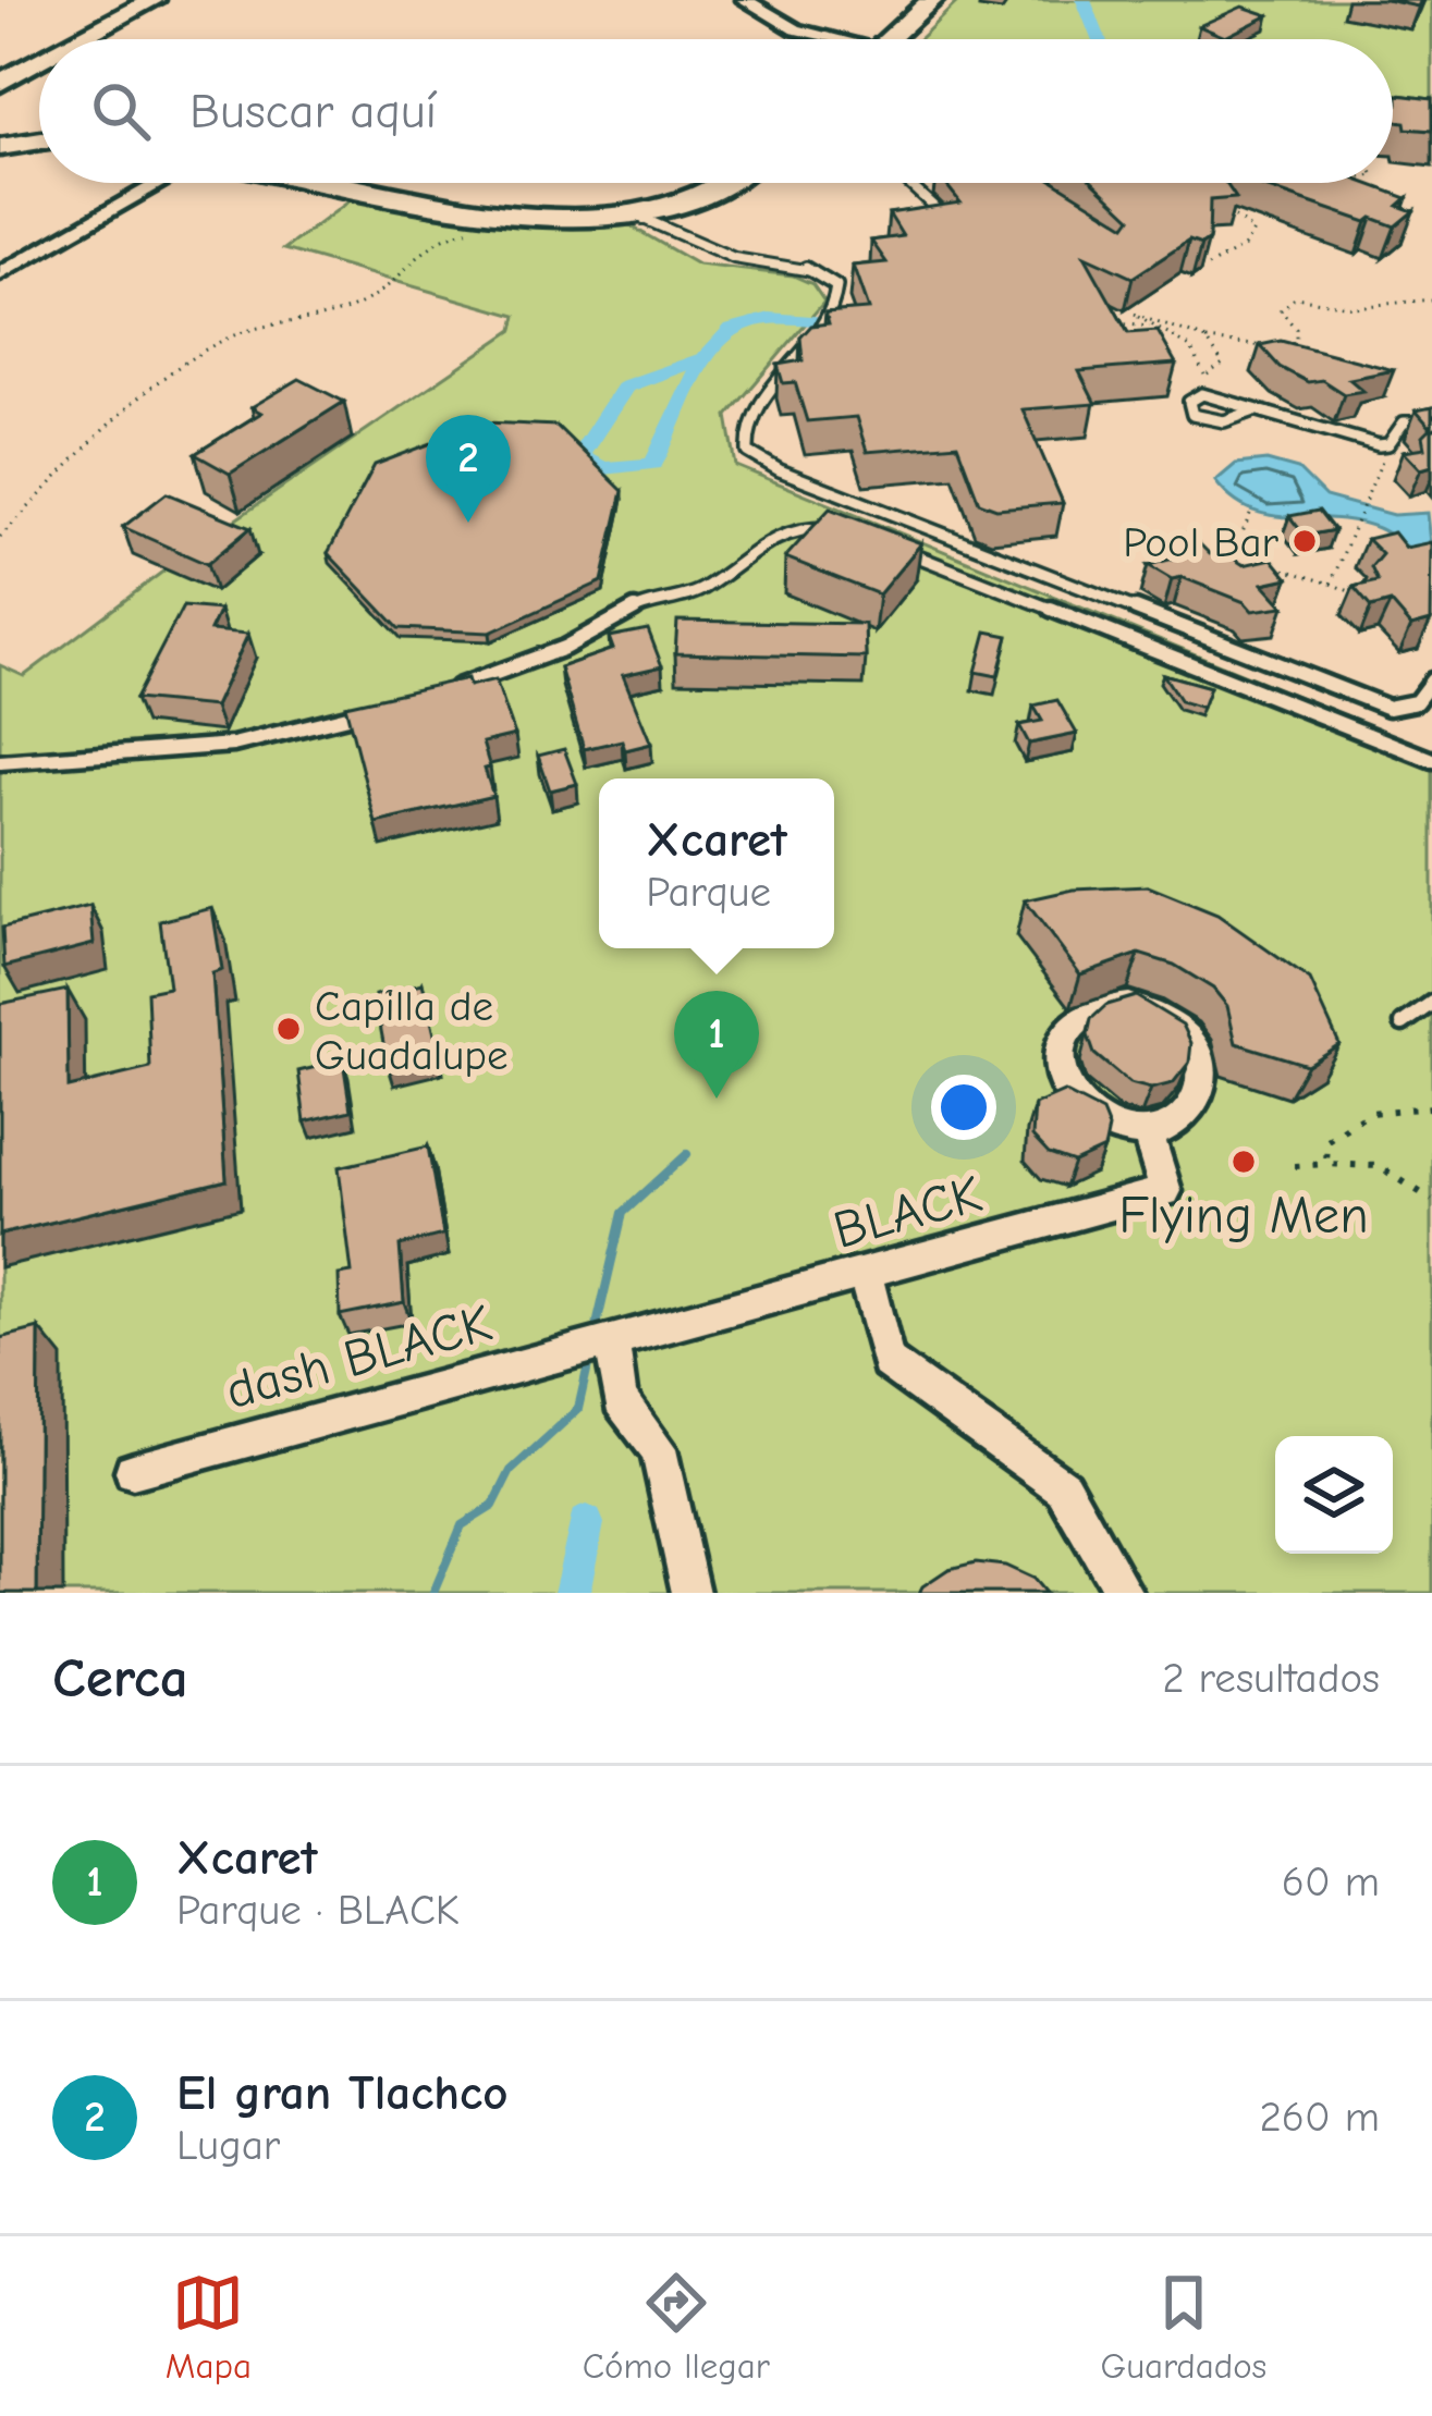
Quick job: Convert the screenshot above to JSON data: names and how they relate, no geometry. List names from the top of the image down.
{
  "streets": {
    "street": ["BLACK", "dash BLACK"]
  },
  "crossings": [
    ["BLACK", "dash BLACK"]
  ],
  "places": ["Pool Bar", "Capilla de Guadalupe", "Flying Men"],
  "page": {
    "search": "Buscar aquí",
    "pins": ["2", "1"],
    "popup": ["Xcaret", "Parque"],
    "heading": ["Cerca", "2 resultados"],
    "list": [
      {
        "mark": "1",
        "name": "Xcaret",
        "note": "Parque · BLACK",
        "value": "60 m"
      },
      {
        "mark": "2",
        "name": "El gran Tlachco",
        "note": "Lugar",
        "value": "260 m"
      }
    ],
    "nav": ["Mapa", "Cómo llegar", "Guardados"]
  }
}
